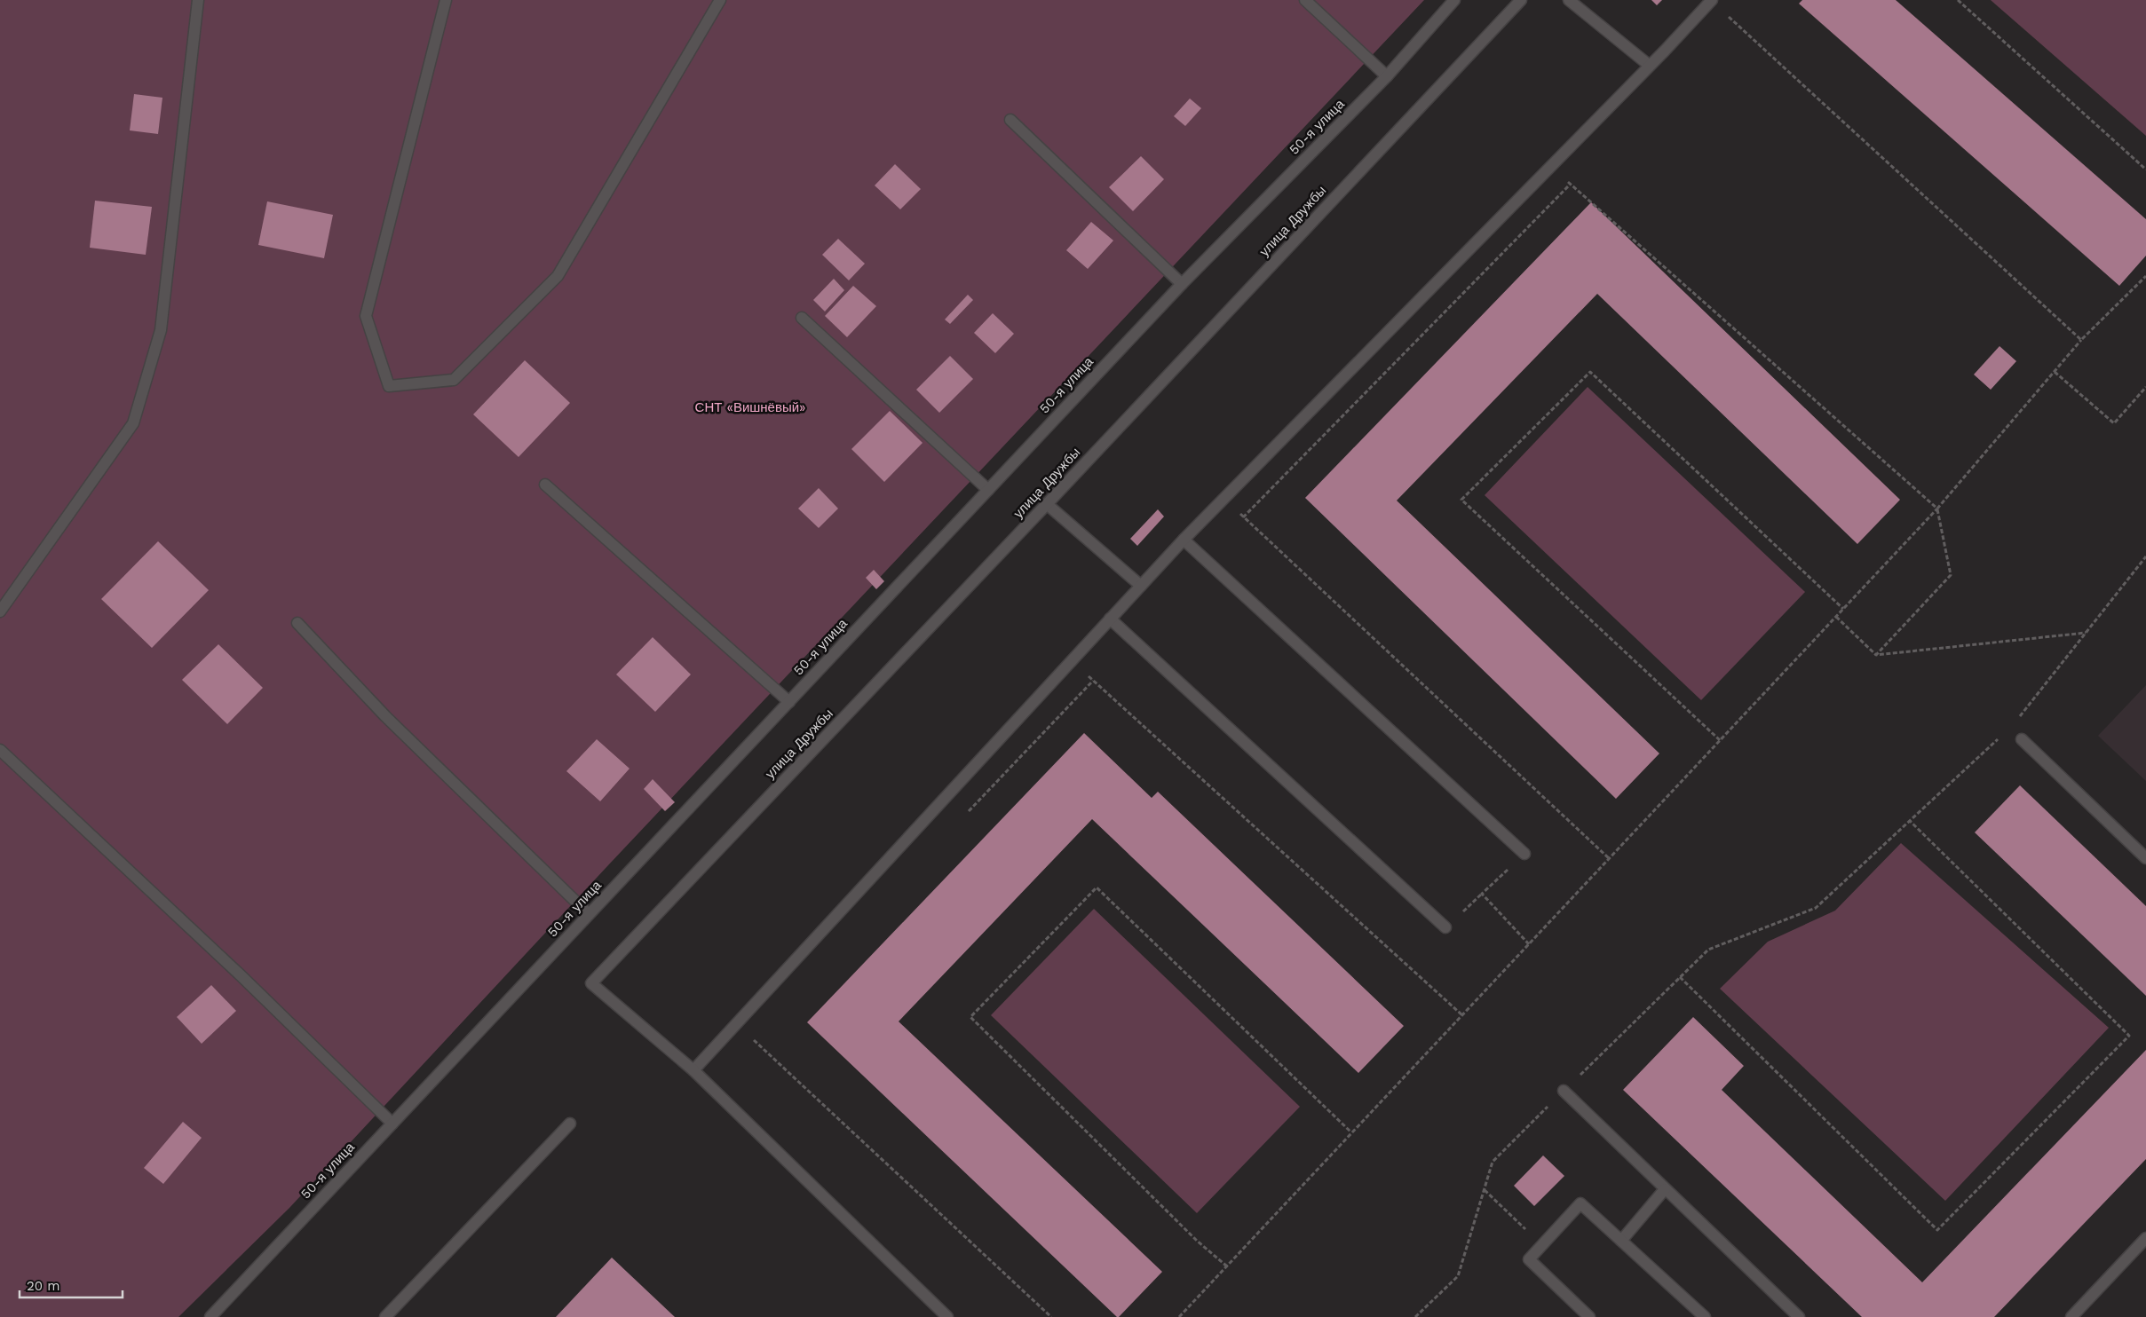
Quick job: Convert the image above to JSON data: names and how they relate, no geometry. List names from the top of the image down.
{
  "streets": {
    "street": ["50-я улица", "улица Дружбы"]
  },
  "parks": ["СНТ «Вишнёвый»"],
  "scale_bar": "20 m"
}
